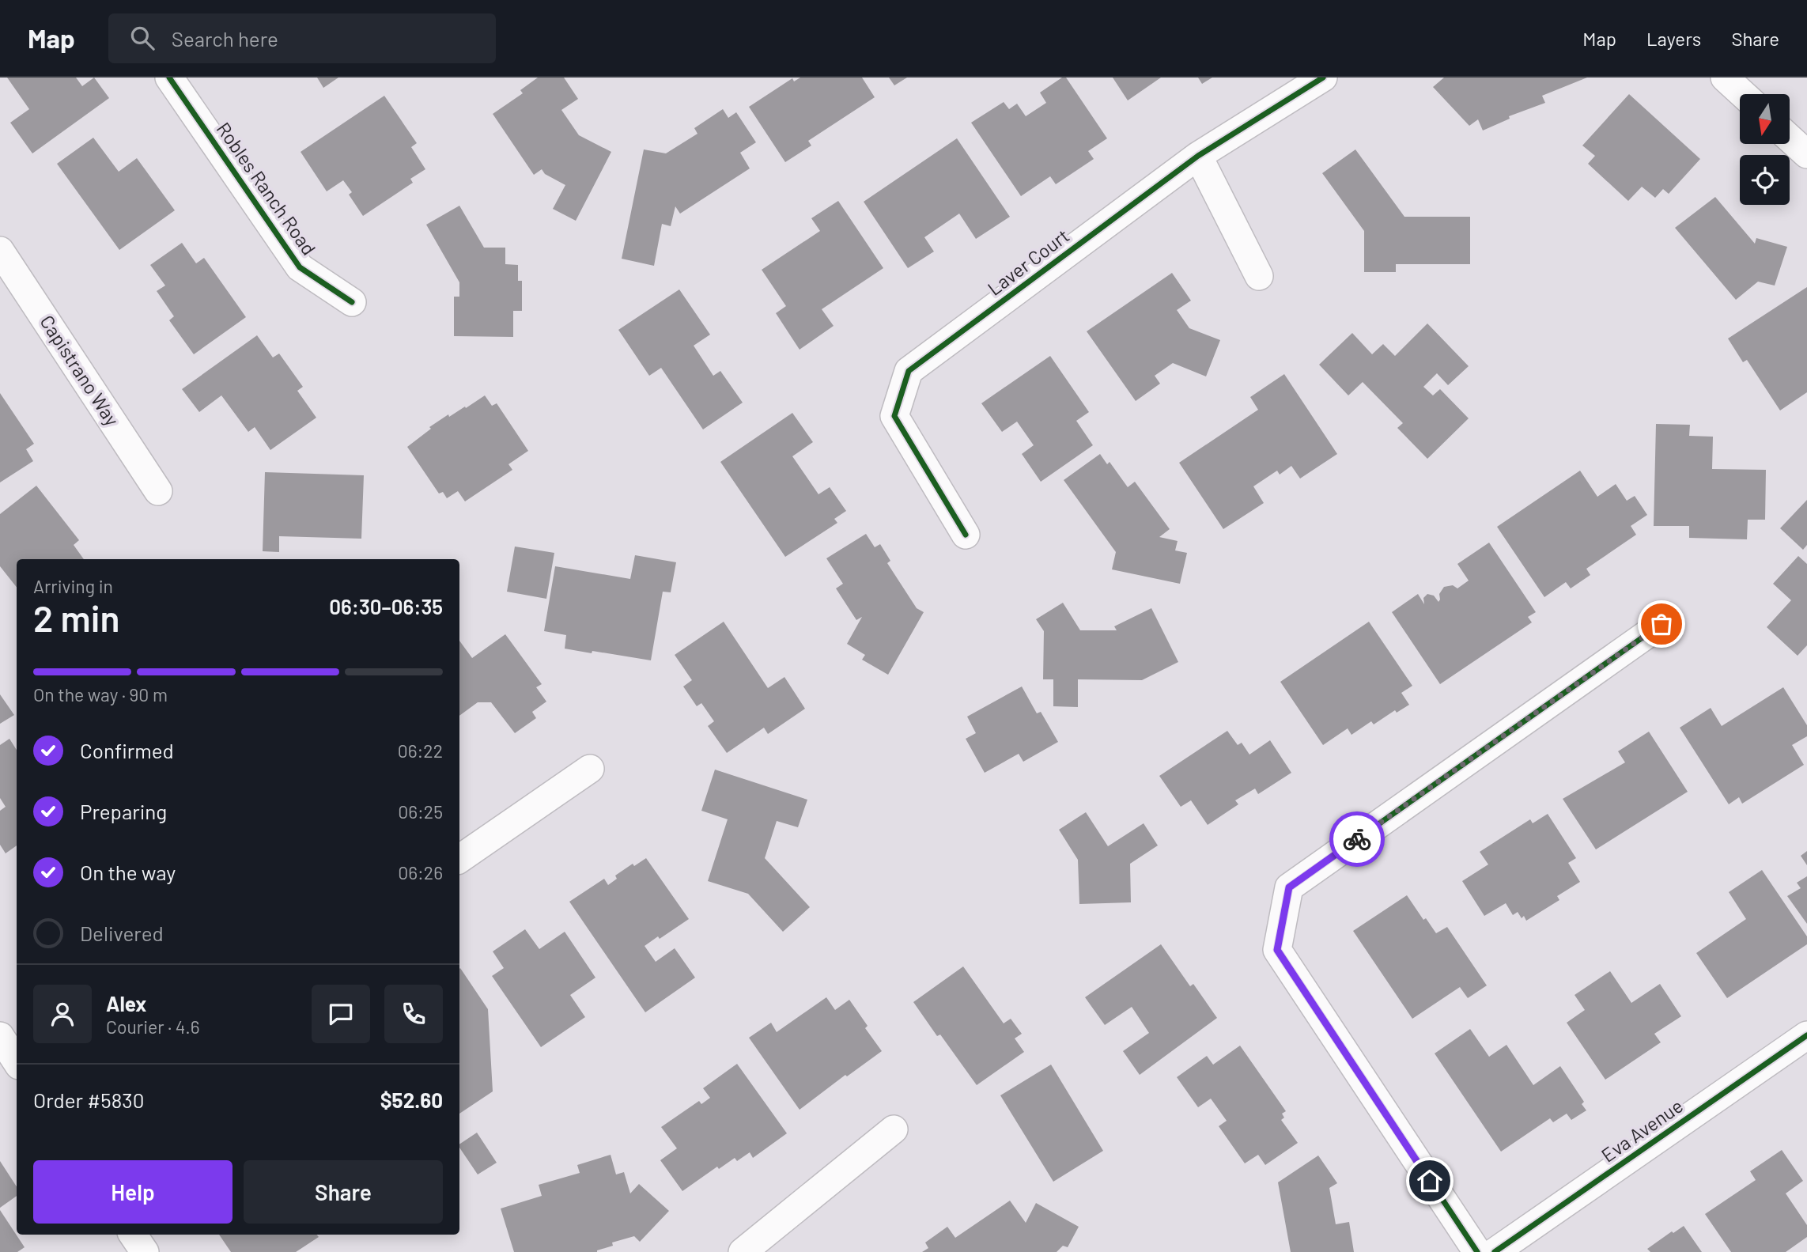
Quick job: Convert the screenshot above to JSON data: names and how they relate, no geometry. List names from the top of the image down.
{
  "streets": {
    "street": [
      "Robles Ranch Road",
      "Laver Court",
      "Capistrano Way",
      "Eva Avenue"
    ]
  },
  "north": "bottom",
  "page": {
    "header": "Map",
    "search": "Search here",
    "nav": ["Map", "Layers", "Share"],
    "heading": ["2 min", "Arriving in", "06:30–06:35"],
    "panel": [
      "Alex",
      "Courier · 4.6",
      "Order #5830",
      "$52.60"
    ],
    "bar": "On the way · 90 m",
    "list": [
      ["Confirmed", "06:22"],
      ["Preparing", "06:25"],
      ["On the way", "06:26"],
      "Delivered"
    ],
    "buttons": ["Help", "Share"]
  }
}
